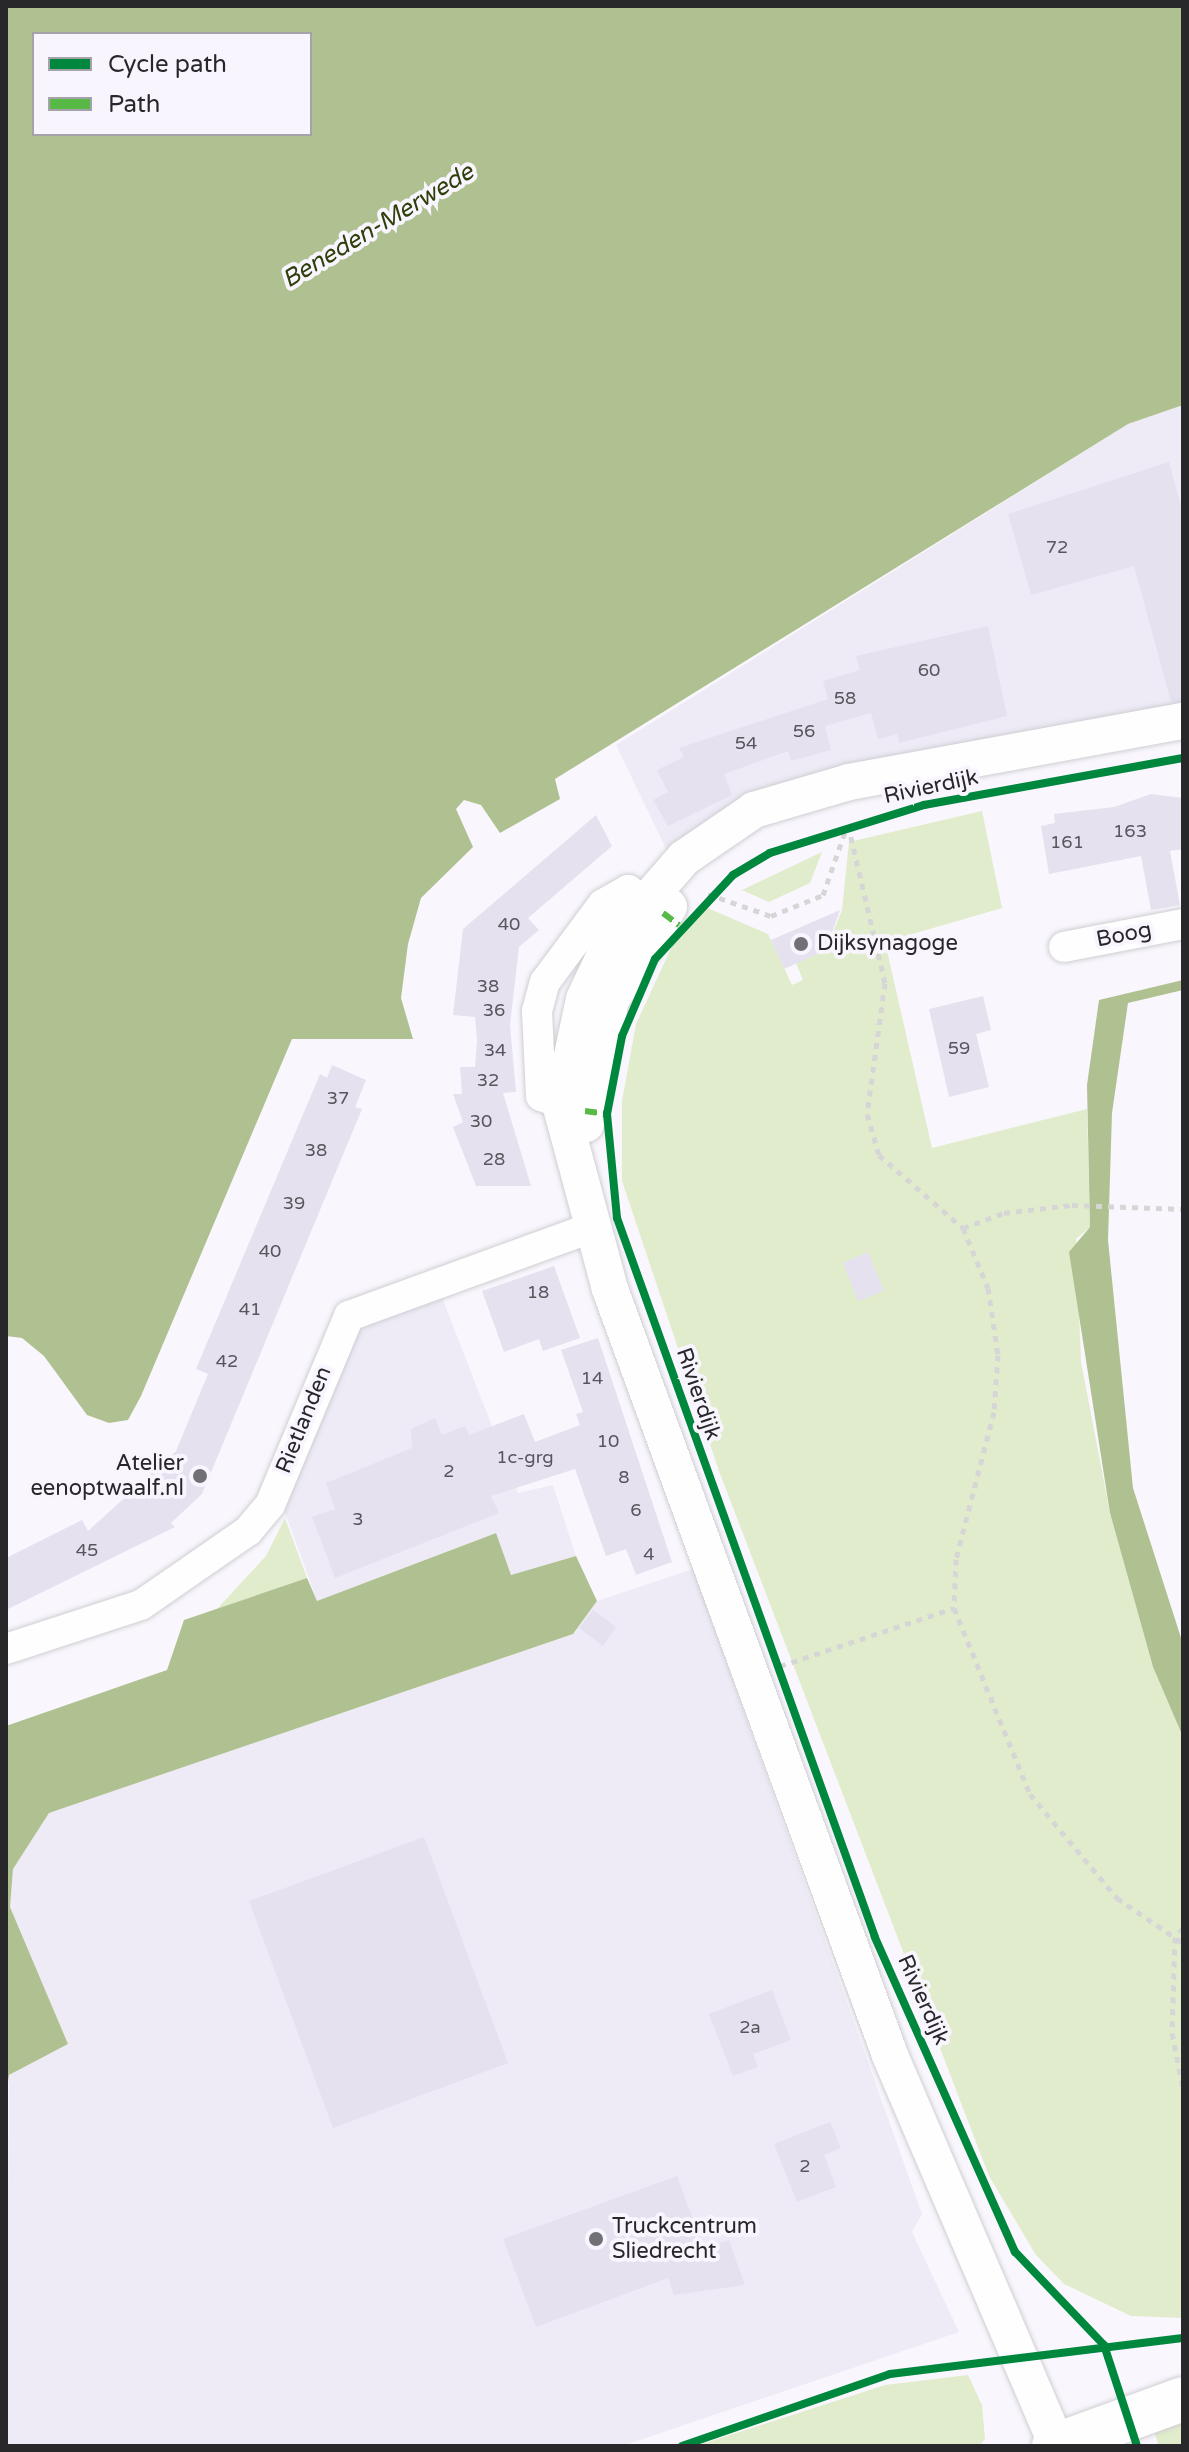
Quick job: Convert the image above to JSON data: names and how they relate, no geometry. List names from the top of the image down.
{
  "streets": {
    "street": ["Rivierdijk", "Boog", "Rietlanden"]
  },
  "crossings": [
    ["Rivierdijk", "Rietlanden"]
  ],
  "water": ["Beneden-Merwede"],
  "places": ["Dijksynagoge", "Atelier eenoptwaalf.nl", "Truckcentrum Sliedrecht"],
  "house_numbers": [
    "72",
    "60",
    "58",
    "56",
    "54",
    "163",
    "161",
    "40",
    "38",
    "36",
    "59",
    "34",
    "32",
    "37",
    "30",
    "38",
    "28",
    "39",
    "40",
    "18",
    "41",
    "42",
    "14",
    "10",
    "1c-grg",
    "2",
    "8",
    "6",
    "3",
    "45",
    "4",
    "2a",
    "2"
  ],
  "legend": ["Cycle path", "Path"]
}
